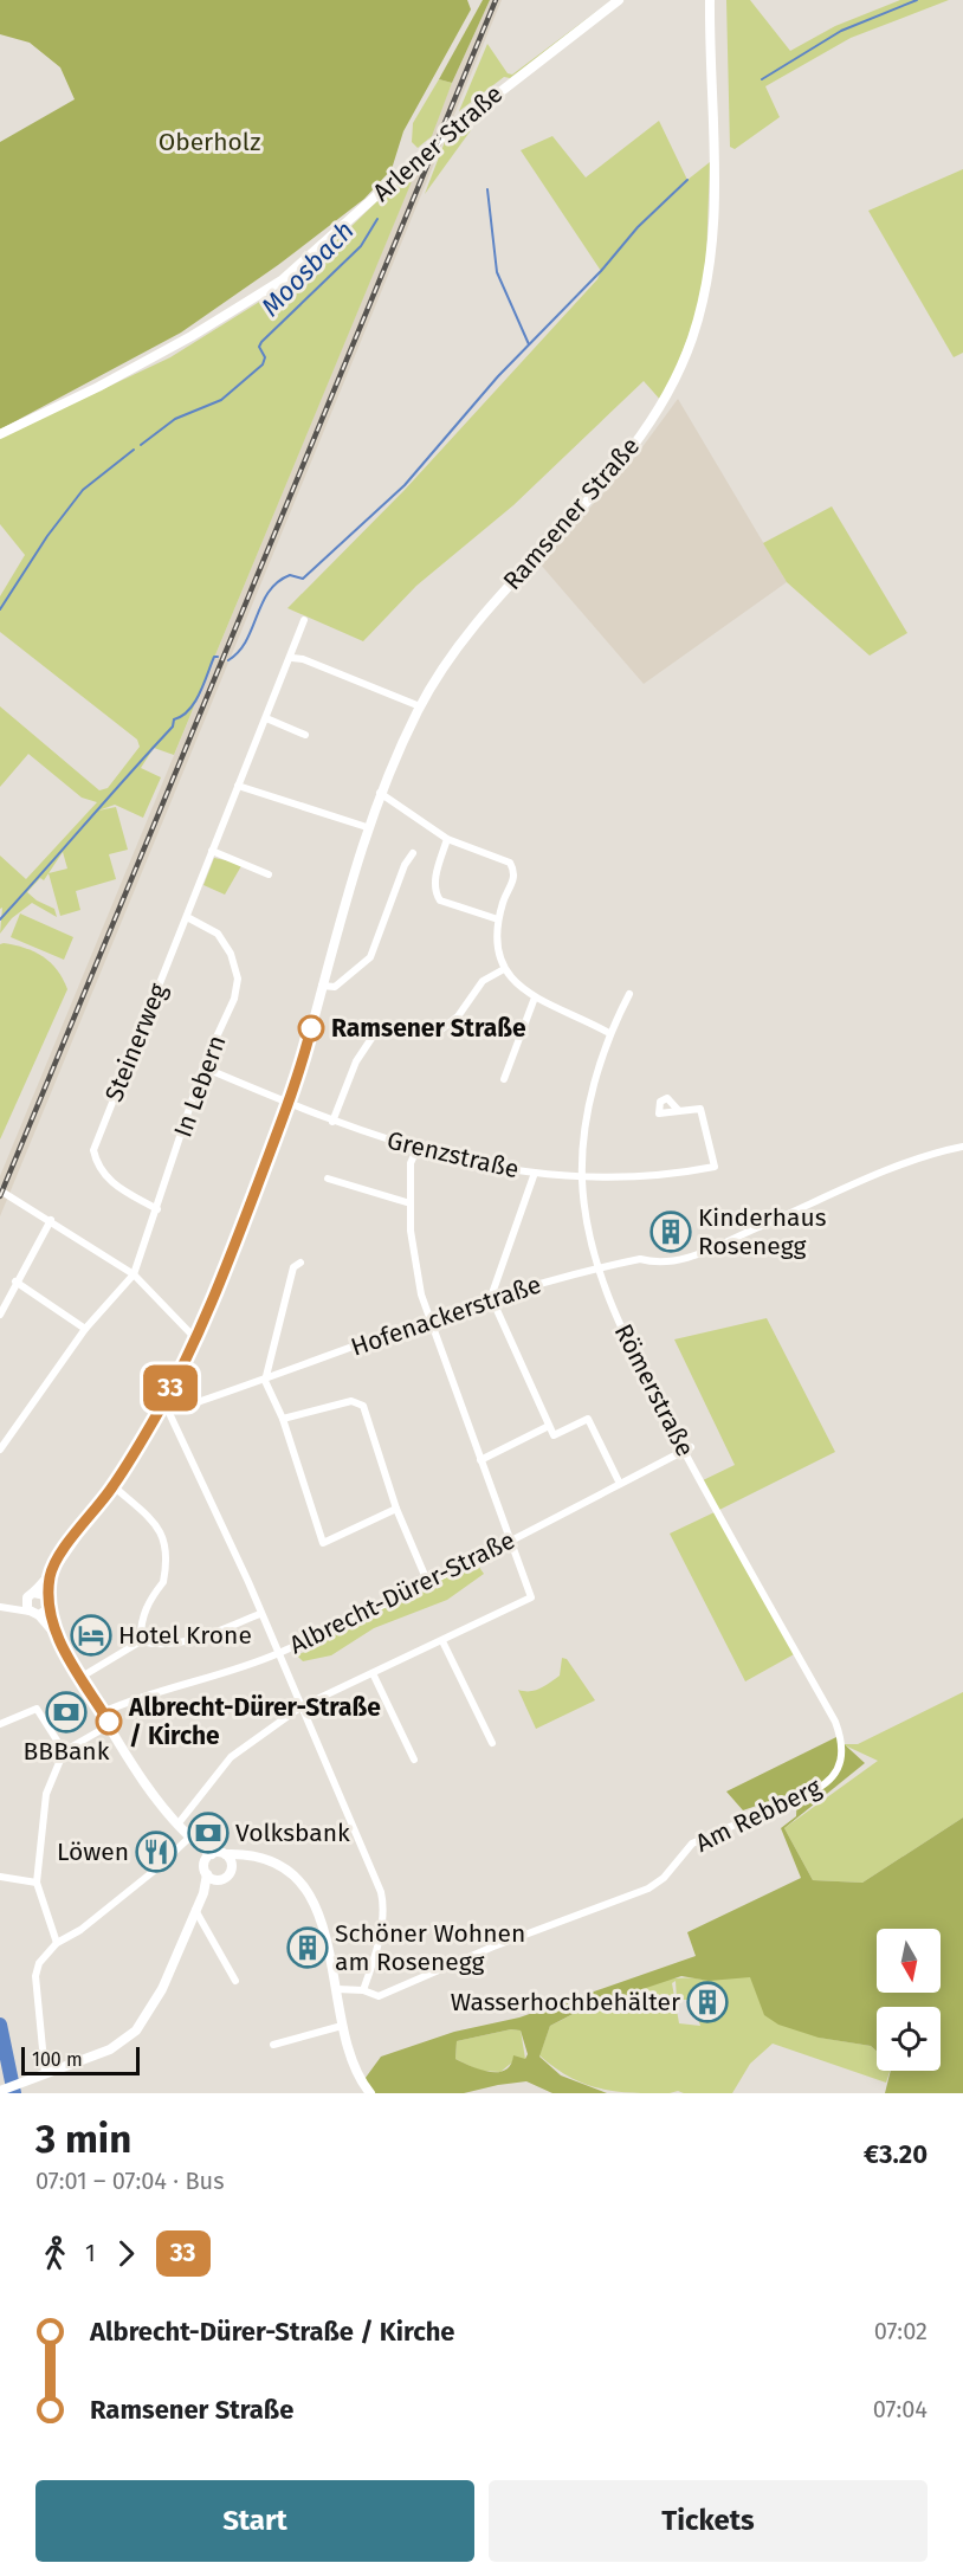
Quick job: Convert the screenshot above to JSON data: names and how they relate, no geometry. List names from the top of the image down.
{
  "streets": {
    "main road": ["Arlener Straße", "Ramsener Straße"],
    "street": [
      "Steinerweg",
      "In Lebern",
      "Grenzstraße",
      "Hofenackerstraße",
      "Römerstraße",
      "Albrecht-Dürer-Straße",
      "Am Rebberg"
    ]
  },
  "crossings": [
    ["Ramsener Straße", "Grenzstraße"],
    ["Ramsener Straße", "Hofenackerstraße"],
    ["Steinerweg", "In Lebern"],
    ["In Lebern", "Grenzstraße"],
    ["Grenzstraße", "Römerstraße"],
    ["Hofenackerstraße", "Römerstraße"],
    ["Römerstraße", "Albrecht-Dürer-Straße"],
    ["Römerstraße", "Am Rebberg"]
  ],
  "water": ["Moosbach"],
  "parks": ["Oberholz"],
  "places": {
    "other": ["Ramsener Straße", "Albrecht-Dürer-Straße / Kirche"],
    "building": ["Kinderhaus Rosenegg", "Schöner Wohnen am Rosenegg", "Wasserhochbehälter"],
    "hotel": ["Hotel Krone"],
    "bank": ["BBBank", "Volksbank"],
    "restaurant": ["Löwen"]
  },
  "lines": ["bus line 33"],
  "scale_bar": "100 m",
  "north": "bottom",
  "page": {
    "on_map": "33",
    "scale": "100 m",
    "heading": ["3 min", "07:01 – 07:04 · Bus", "€3.20"],
    "legs": ["1", "33"],
    "list": [
      {
        "name": "Albrecht-Dürer-Straße / Kirche",
        "value": "07:02"
      },
      {
        "name": "Ramsener Straße",
        "value": "07:04"
      }
    ],
    "buttons": ["Start", "Tickets"]
  }
}
